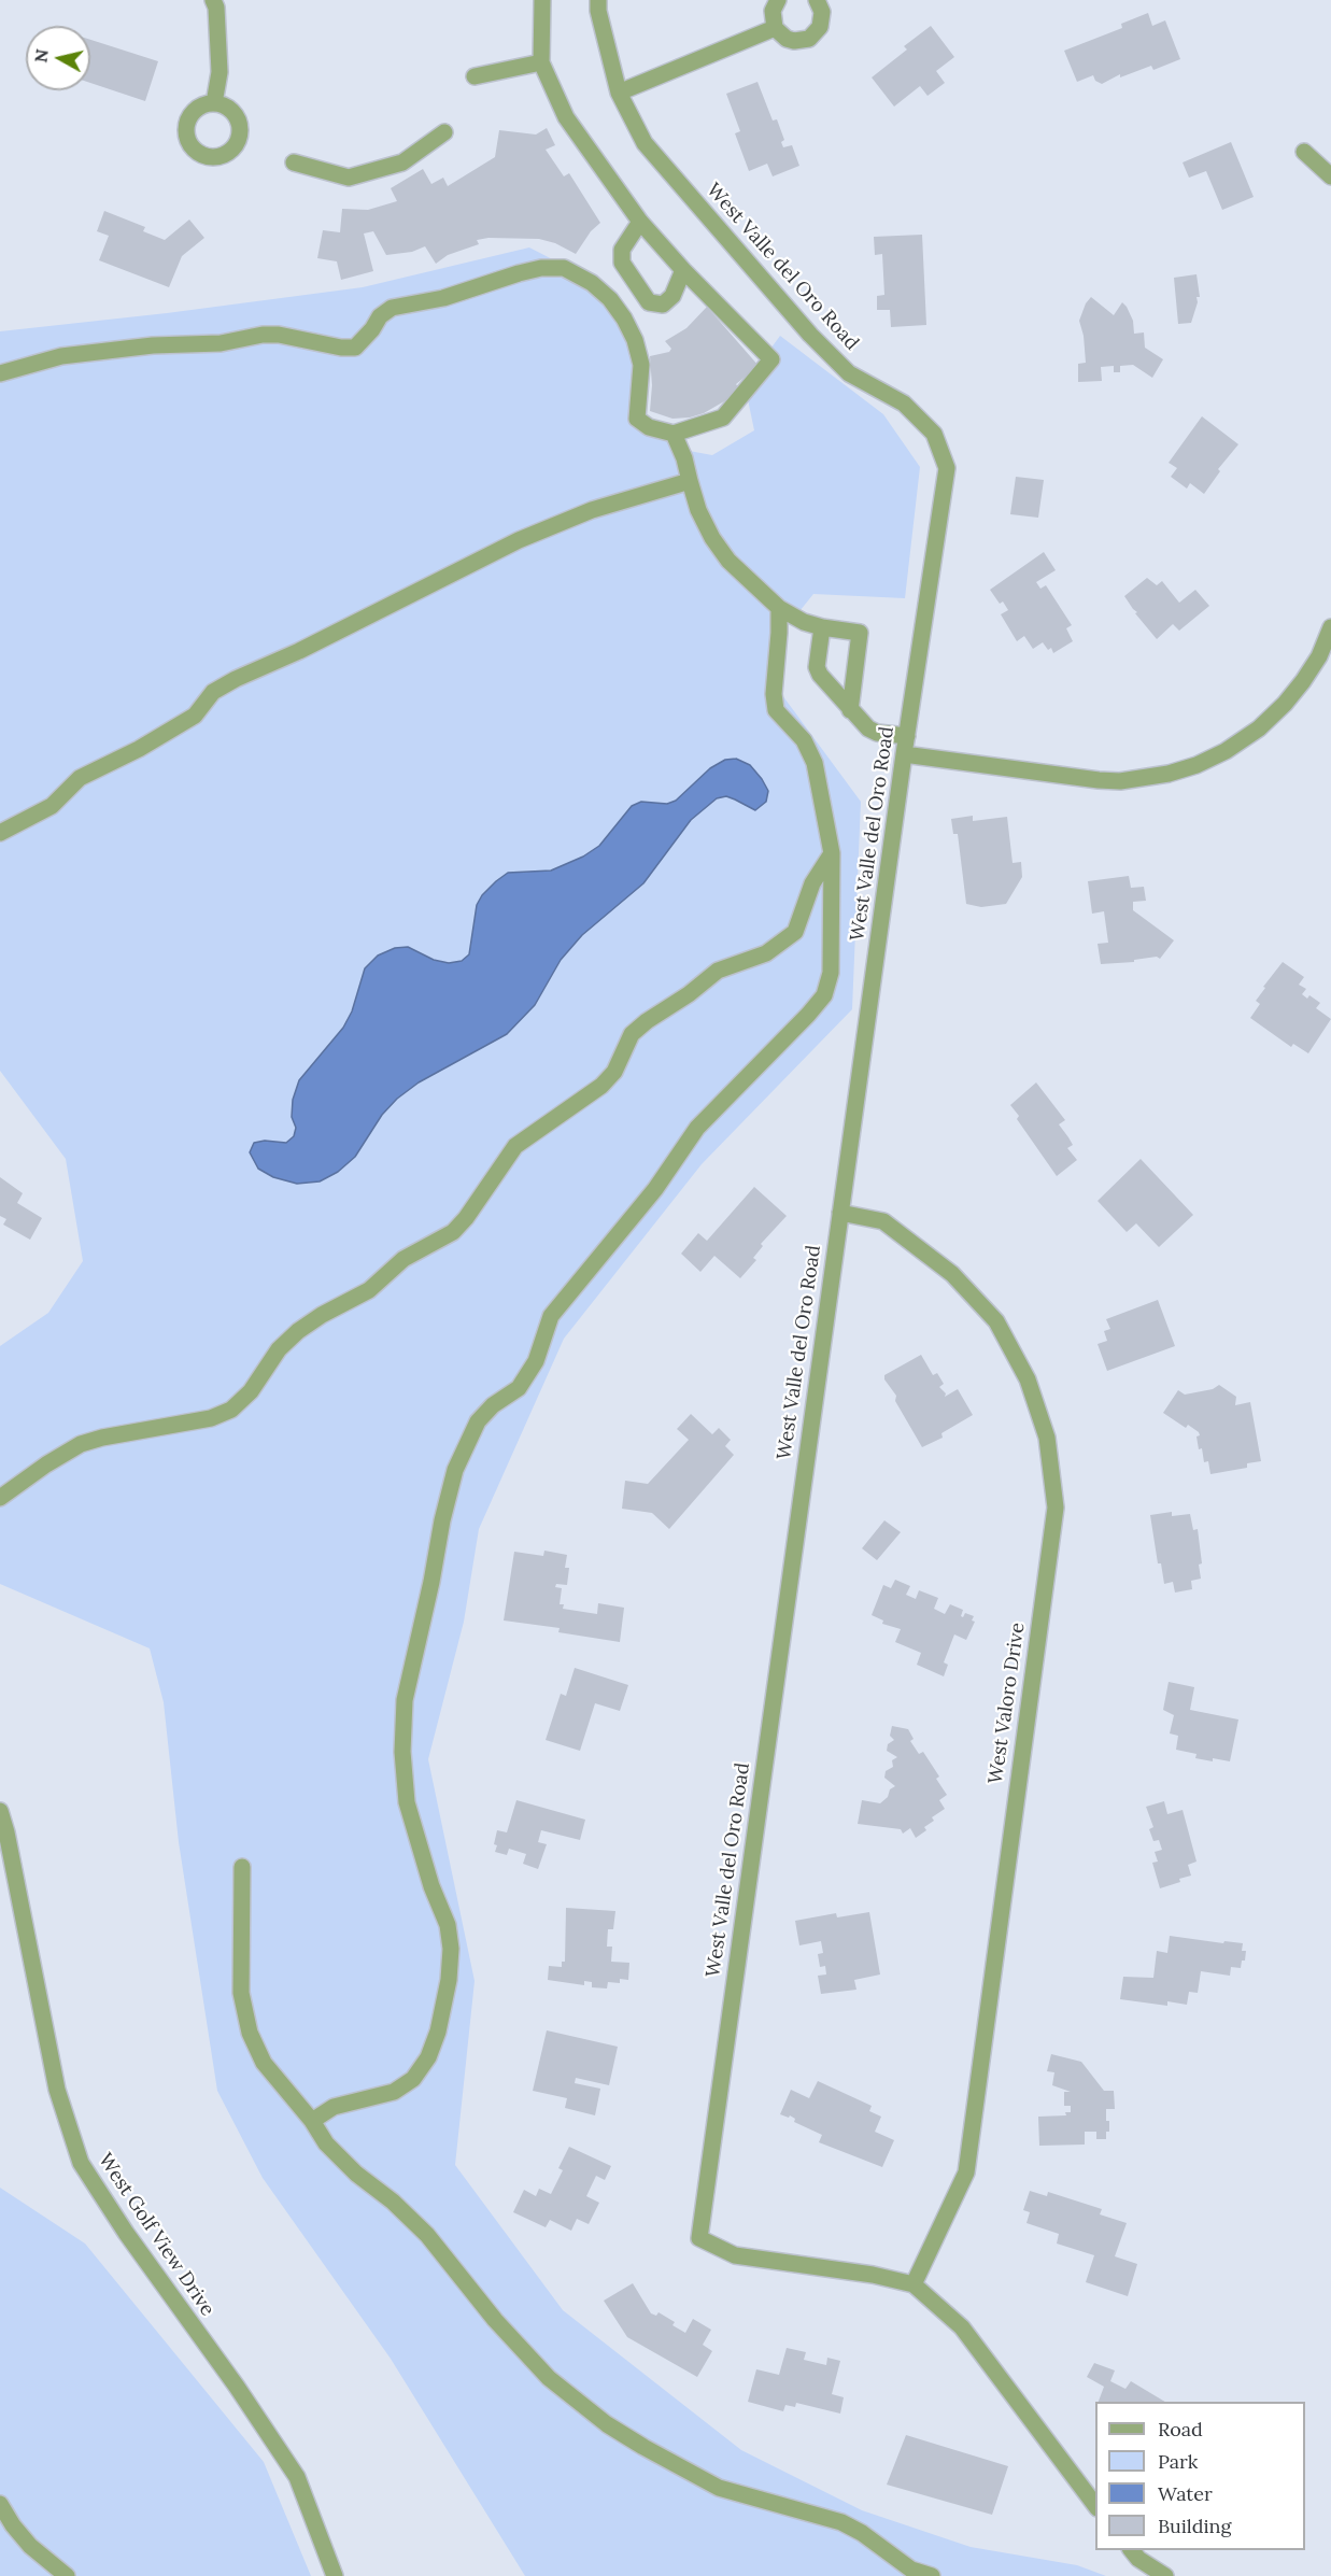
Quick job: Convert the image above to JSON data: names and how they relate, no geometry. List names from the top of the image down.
{
  "streets": {
    "street": ["West Valle del Oro Road", "West Valoro Drive", "West Golf View Drive"]
  },
  "crossings": [
    ["West Valle del Oro Road", "West Valoro Drive"]
  ],
  "legend": [
    "Road",
    "Park",
    "Water",
    "Building"
  ],
  "north": "left"
}
